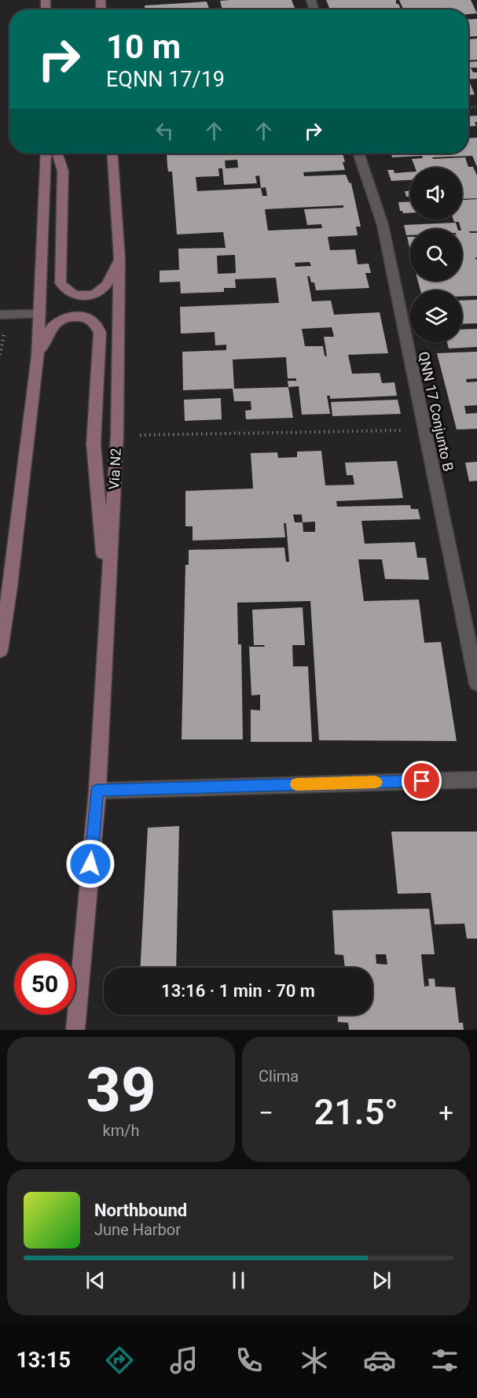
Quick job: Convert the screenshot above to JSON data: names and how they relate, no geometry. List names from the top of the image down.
{
  "streets": {
    "main road": ["Via N2"],
    "street": ["QNN 17 Conjunto B"]
  },
  "page": {
    "turn": ["10 m", "EQNN 17/19"],
    "limit": "50",
    "trip": "13:16 · 1 min · 70 m",
    "tile": [
      ["39", "km/h"],
      "Clima"
    ],
    "heat": ["−", "21.5°", "+"],
    "song": ["Northbound", "June Harbor"],
    "tabs": "13:15"
  }
}
